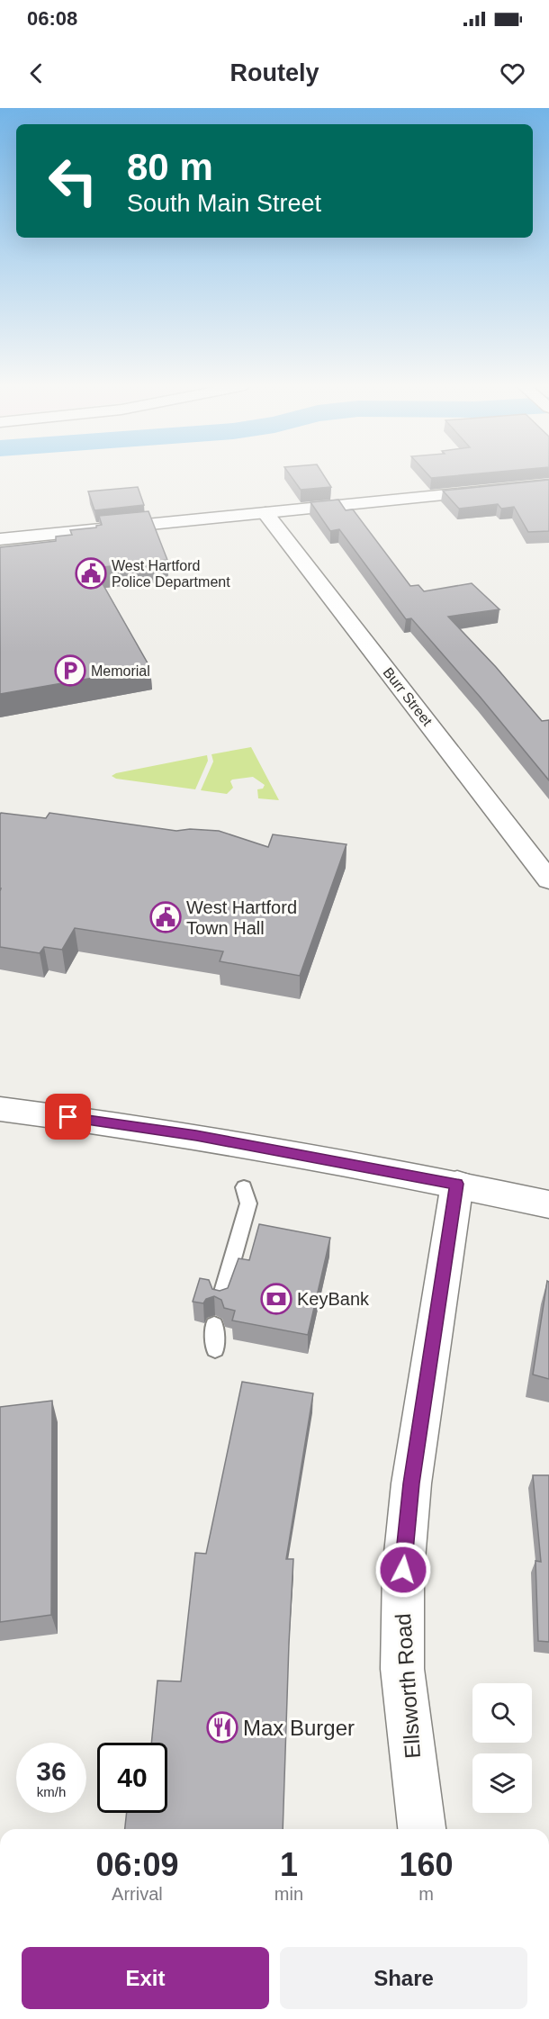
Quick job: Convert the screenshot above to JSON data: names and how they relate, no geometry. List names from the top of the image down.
{
  "streets": {
    "street": ["Burr Street", "Ellsworth Road"]
  },
  "places": {
    "public building": ["West Hartford Police Department", "West Hartford Town Hall"],
    "parking": ["Memorial"],
    "bank": ["KeyBank"],
    "restaurant": ["Max Burger"]
  },
  "page": {
    "status": "06:08",
    "header": "Routely",
    "turn": ["80 m", "South Main Street"],
    "speed": "36 km/h",
    "limit": "40",
    "eta": [
      "06:09",
      "Arrival",
      "1",
      "min",
      "160",
      "m"
    ],
    "buttons": ["Exit", "Share"]
  }
}
